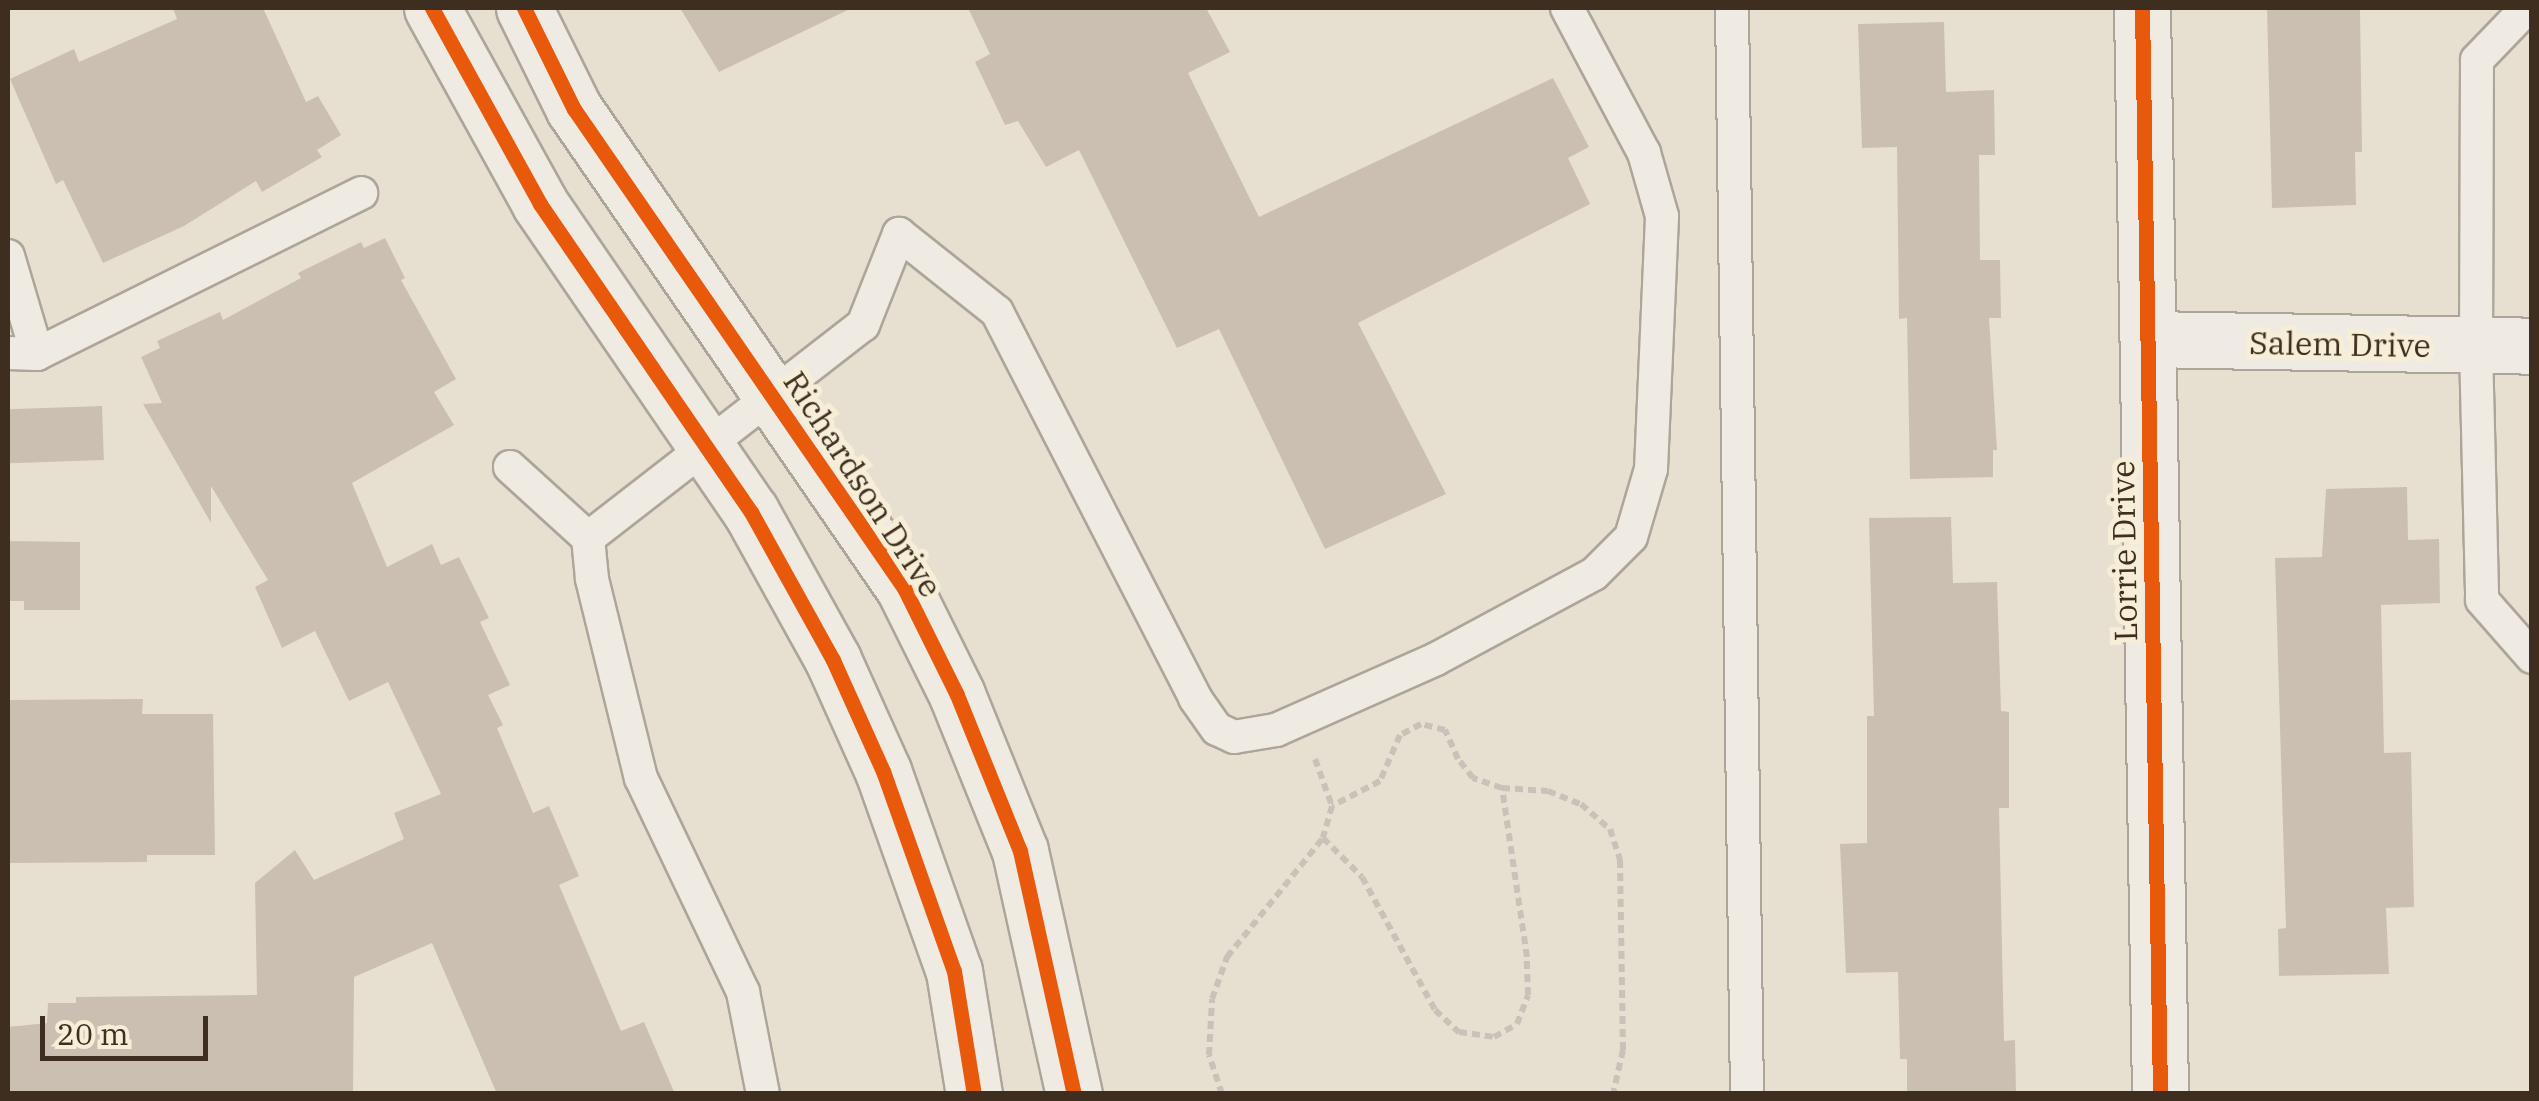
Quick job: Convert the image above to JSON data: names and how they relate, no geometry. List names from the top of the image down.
{
  "streets": {
    "street": ["Salem Drive", "Richardson Drive", "Lorrie Drive"]
  },
  "crossings": [
    ["Salem Drive", "Lorrie Drive"]
  ],
  "scale_bar": "20 m"
}
